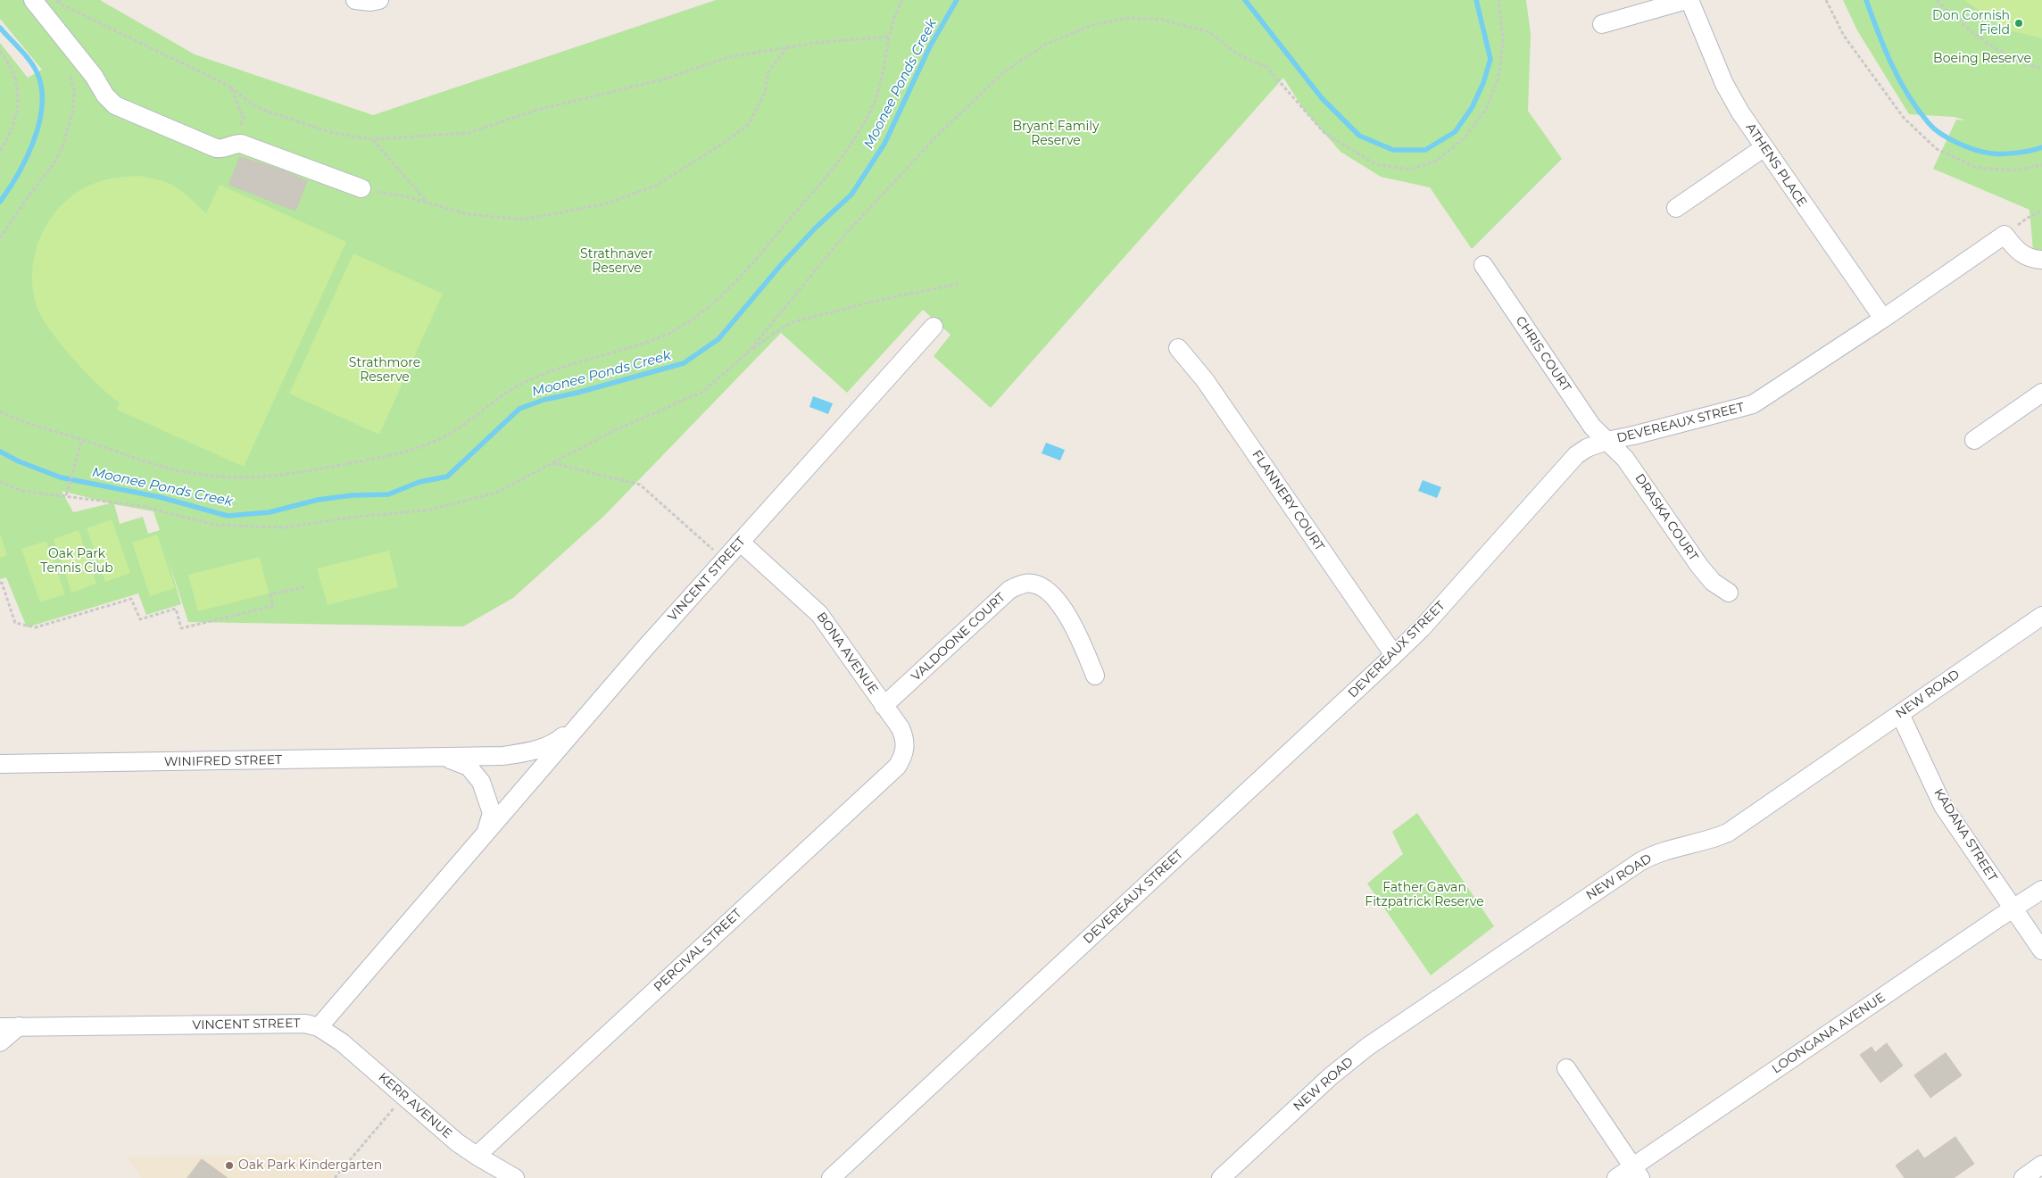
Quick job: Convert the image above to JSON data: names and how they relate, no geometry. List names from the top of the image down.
{
  "streets": {
    "street": [
      "ATHENS PLACE",
      "CHRIS COURT",
      "DEVEREAUX STREET",
      "FLANNERY COURT",
      "DRASKA COURT",
      "VINCENT STREET",
      "VALDOONE COURT",
      "BONA AVENUE",
      "NEW ROAD",
      "WINIFRED STREET",
      "KADANA STREET",
      "PERCIVAL STREET",
      "LOONGANA AVENUE",
      "KERR AVENUE"
    ]
  },
  "crossings": [
    ["ATHENS PLACE", "DEVEREAUX STREET"],
    ["CHRIS COURT", "DEVEREAUX STREET"],
    ["CHRIS COURT", "DRASKA COURT"],
    ["DEVEREAUX STREET", "FLANNERY COURT"],
    ["DEVEREAUX STREET", "DRASKA COURT"],
    ["VINCENT STREET", "BONA AVENUE"],
    ["VINCENT STREET", "WINIFRED STREET"],
    ["VINCENT STREET", "KERR AVENUE"],
    ["VALDOONE COURT", "BONA AVENUE"],
    ["BONA AVENUE", "PERCIVAL STREET"],
    ["NEW ROAD", "KADANA STREET"],
    ["KADANA STREET", "LOONGANA AVENUE"],
    ["PERCIVAL STREET", "KERR AVENUE"]
  ],
  "water": ["Moonee Ponds Creek"],
  "parks": [
    "Boeing Reserve",
    "Bryant Family Reserve",
    "Strathnaver Reserve",
    "Strathmore Reserve",
    "Oak Park Tennis Club",
    "Father Gavan Fitzpatrick Reserve"
  ],
  "places": ["Don Cornish Field", "Oak Park Kindergarten"]
}
